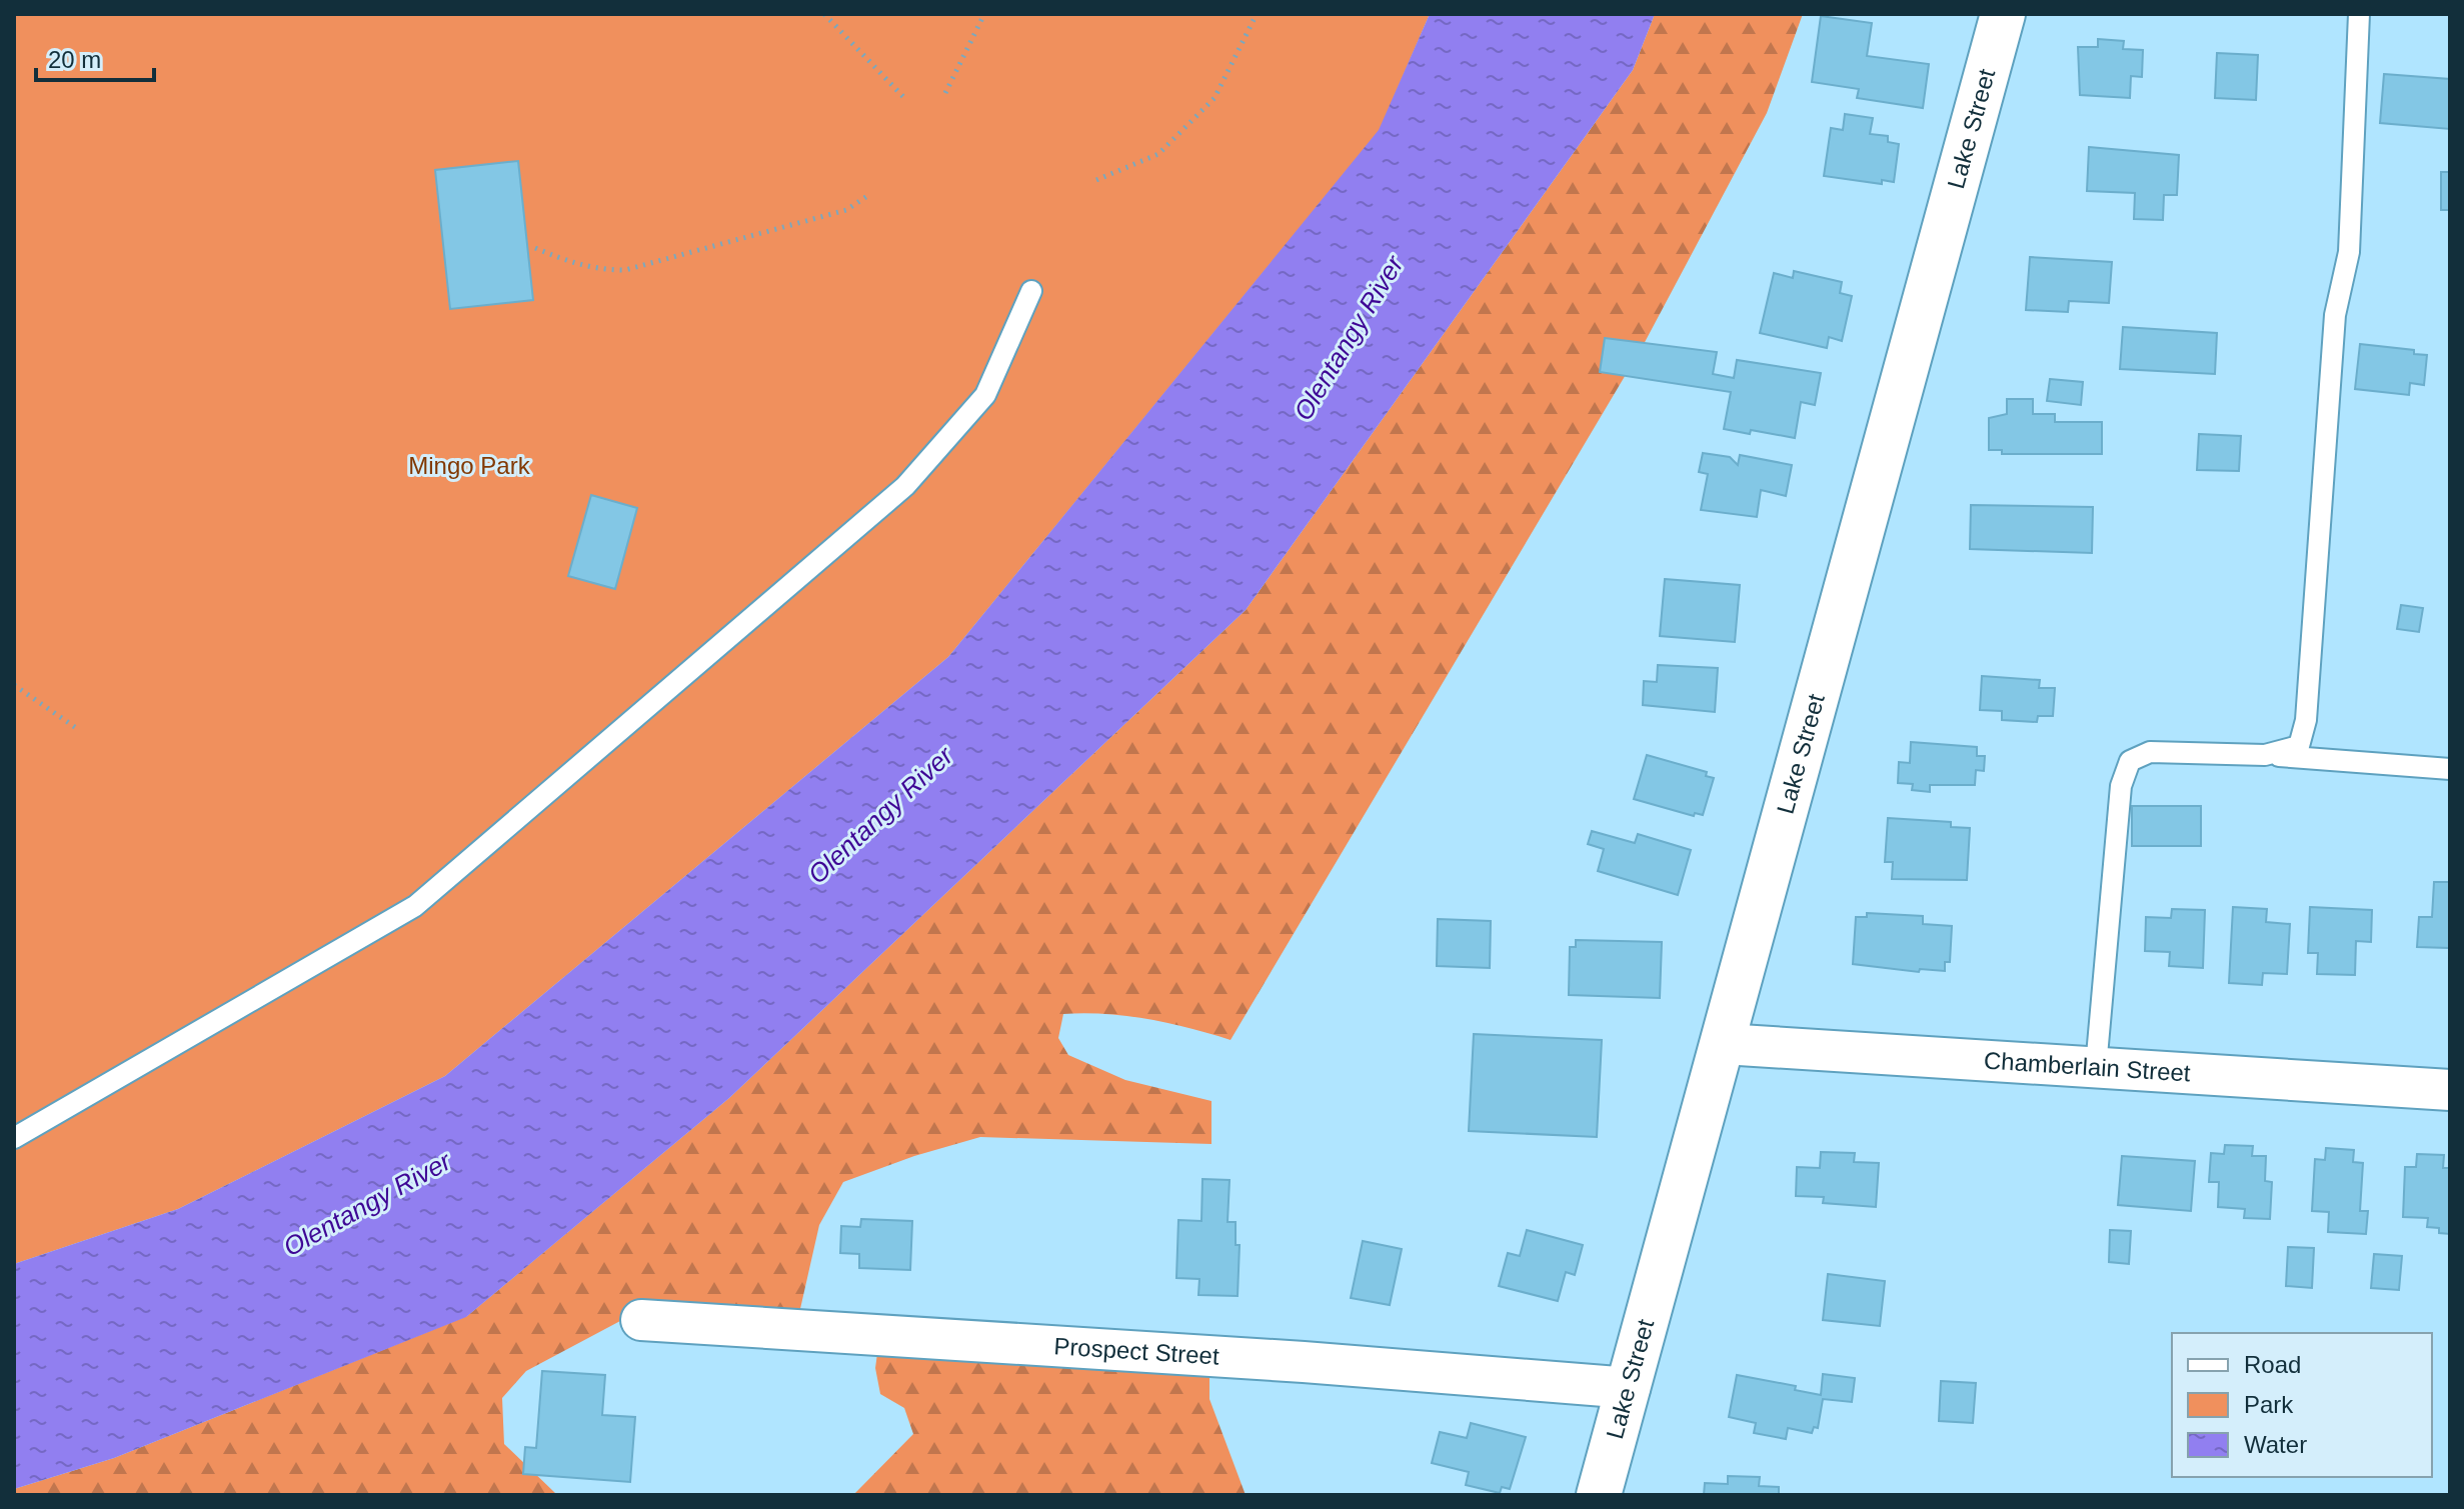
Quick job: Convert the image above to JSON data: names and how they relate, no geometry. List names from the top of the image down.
{
  "streets": {
    "main road": ["Lake Street"],
    "street": ["Chamberlain Street", "Prospect Street"]
  },
  "crossings": [
    ["Lake Street", "Chamberlain Street"],
    ["Lake Street", "Prospect Street"]
  ],
  "water": ["Olentangy River"],
  "parks": ["Mingo Park"],
  "legend": ["Road", "Park", "Water"],
  "scale_bar": "20 m"
}
